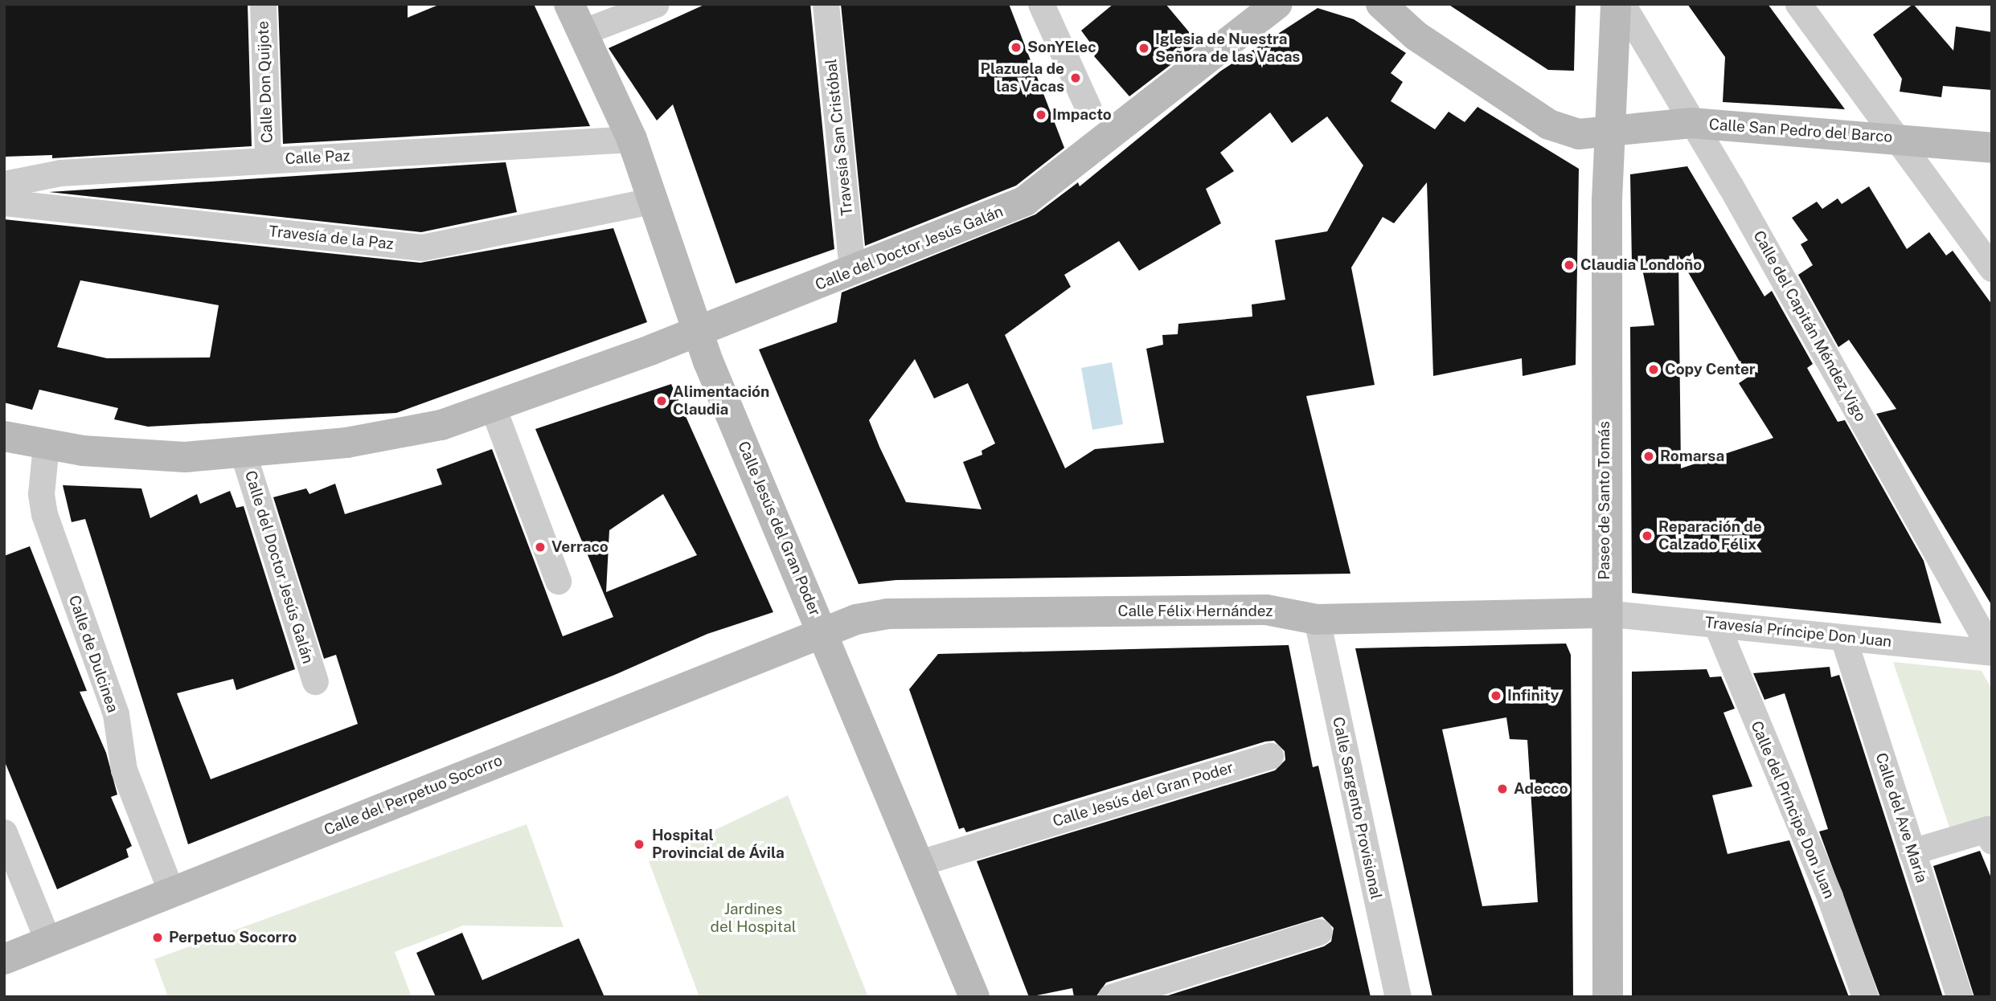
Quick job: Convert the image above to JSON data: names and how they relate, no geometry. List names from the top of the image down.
{
  "streets": {
    "street": [
      "Calle Don Quijote",
      "Calle San Pedro del Barco",
      "Travesía San Cristóbal",
      "Calle Paz",
      "Travesía de la Paz",
      "Calle del Doctor Jesús Galán",
      "Calle del Capitán Méndez Vigo",
      "Paseo de Santo Tomás",
      "Calle Jesús del Gran Poder",
      "Calle Félix Hernández",
      "Travesía Príncipe Don Juan",
      "Calle de Dulcinea",
      "Calle del Perpetuo Socorro",
      "Calle Sargento Provisional",
      "Calle del Príncipe Don Juan",
      "Calle del Ave María"
    ]
  },
  "crossings": [
    ["Calle Don Quijote", "Calle Paz"],
    ["Calle San Pedro del Barco", "Calle del Capitán Méndez Vigo"],
    ["Calle San Pedro del Barco", "Paseo de Santo Tomás"],
    ["Travesía San Cristóbal", "Calle del Doctor Jesús Galán"],
    ["Calle Paz", "Calle Jesús del Gran Poder"],
    ["Travesía de la Paz", "Calle Jesús del Gran Poder"],
    ["Calle del Doctor Jesús Galán", "Calle Jesús del Gran Poder"],
    ["Calle del Doctor Jesús Galán", "Calle de Dulcinea"],
    ["Calle del Capitán Méndez Vigo", "Travesía Príncipe Don Juan"],
    ["Paseo de Santo Tomás", "Calle Félix Hernández"],
    ["Paseo de Santo Tomás", "Travesía Príncipe Don Juan"],
    ["Calle Jesús del Gran Poder", "Calle Félix Hernández"],
    ["Calle Jesús del Gran Poder", "Calle del Perpetuo Socorro"],
    ["Calle Félix Hernández", "Travesía Príncipe Don Juan"],
    ["Calle Félix Hernández", "Calle del Perpetuo Socorro"],
    ["Calle Félix Hernández", "Calle Sargento Provisional"],
    ["Travesía Príncipe Don Juan", "Calle del Príncipe Don Juan"],
    ["Travesía Príncipe Don Juan", "Calle del Ave María"],
    ["Calle de Dulcinea", "Calle del Perpetuo Socorro"]
  ],
  "parks": ["Jardines del Hospital"],
  "places": [
    "SonYElec",
    "Iglesia de Nuestra Señora de las Vacas",
    "Plazuela de las Vacas",
    "Impacto",
    "Claudia Londoño",
    "Copy Center",
    "Alimentación Claudia",
    "Romarsa",
    "Reparación de Calzado Félix",
    "Verraco",
    "Infinity",
    "Adecco",
    "Hospital Provincial de Ávila",
    "Perpetuo Socorro"
  ]
}
